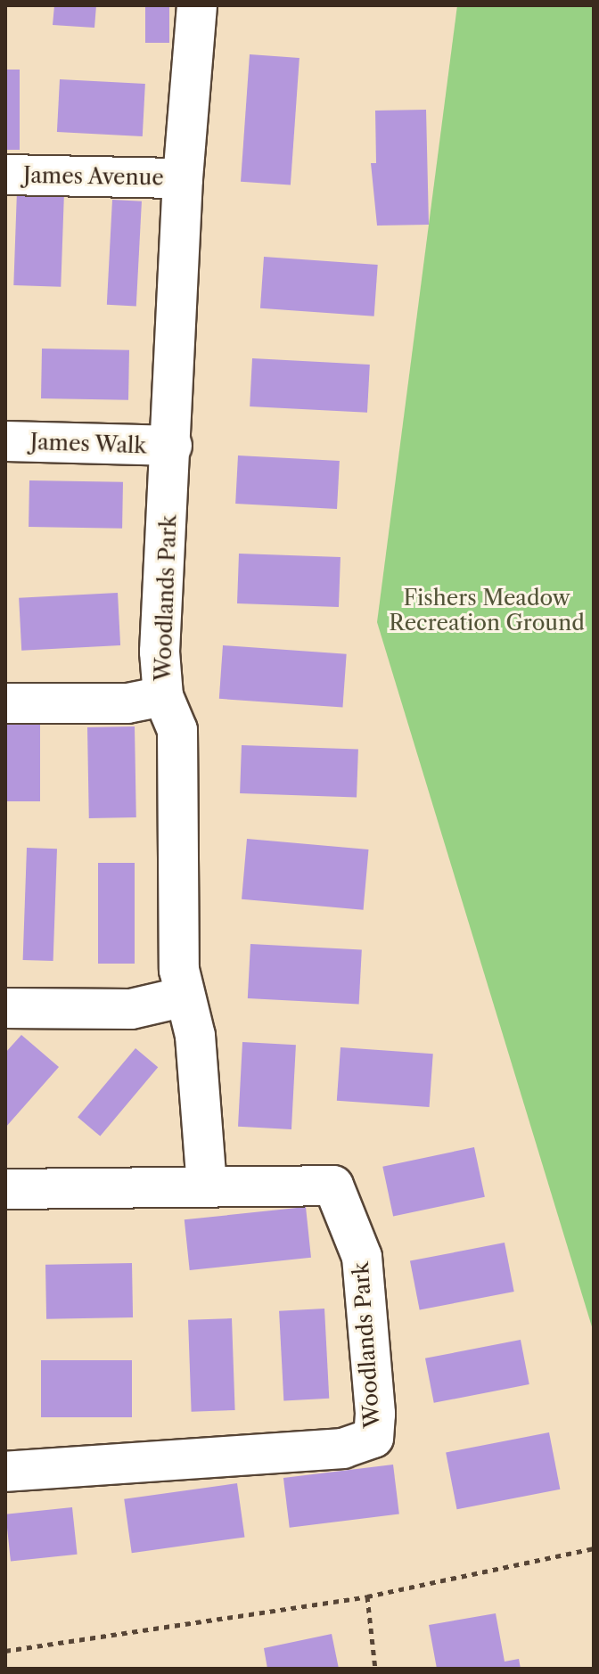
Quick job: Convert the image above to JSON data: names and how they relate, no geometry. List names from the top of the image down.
{
  "streets": {
    "street": ["James Avenue", "James Walk", "Woodlands Park"]
  },
  "crossings": [
    ["James Avenue", "Woodlands Park"],
    ["James Walk", "Woodlands Park"]
  ],
  "parks": ["Fishers Meadow Recreation Ground"]
}
